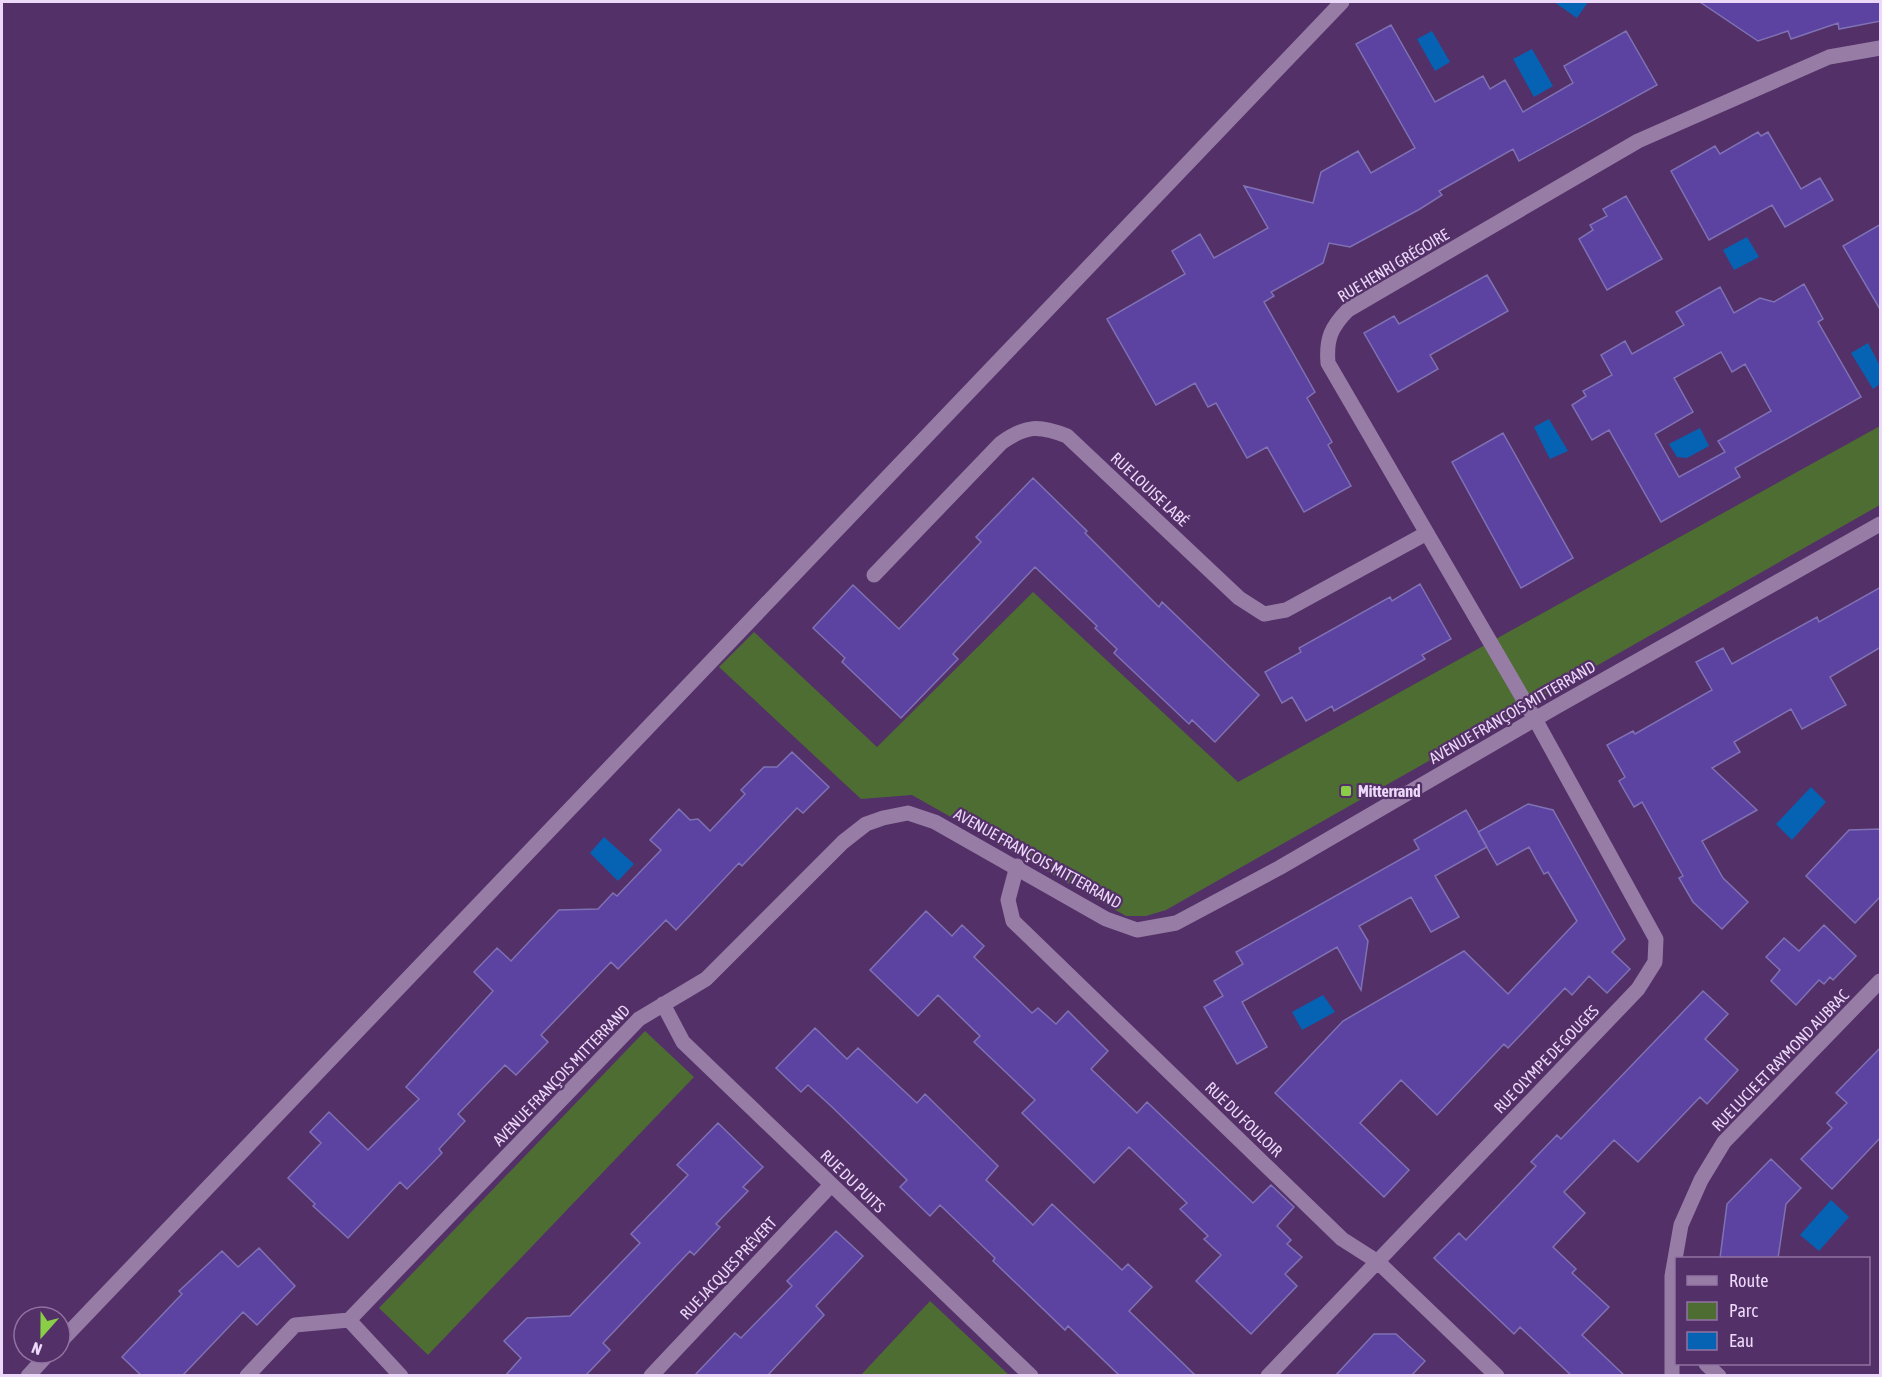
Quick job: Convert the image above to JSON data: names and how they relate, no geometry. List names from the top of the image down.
{
  "streets": {
    "street": [
      "RUE HENRI GRÉGOIRE",
      "RUE LOUISE LABÉ",
      "AVENUE FRANÇOIS MITTERRAND",
      "RUE OLYMPE DE GOUGES",
      "RUE LUCIE ET RAYMOND AUBRAC",
      "RUE DU FOULOIR",
      "RUE DU PUITS",
      "RUE JACQUES PRÉVERT"
    ]
  },
  "crossings": [
    ["RUE HENRI GRÉGOIRE", "RUE LOUISE LABÉ"],
    ["RUE HENRI GRÉGOIRE", "AVENUE FRANÇOIS MITTERRAND"],
    ["RUE HENRI GRÉGOIRE", "RUE OLYMPE DE GOUGES"],
    ["AVENUE FRANÇOIS MITTERRAND", "RUE OLYMPE DE GOUGES"],
    ["AVENUE FRANÇOIS MITTERRAND", "RUE DU FOULOIR"],
    ["AVENUE FRANÇOIS MITTERRAND", "RUE DU PUITS"],
    ["RUE OLYMPE DE GOUGES", "RUE DU FOULOIR"],
    ["RUE DU PUITS", "RUE JACQUES PRÉVERT"]
  ],
  "places": {
    "transit": ["Mitterrand"]
  },
  "legend": ["Route", "Parc", "Eau"],
  "north": "bottom"
}
